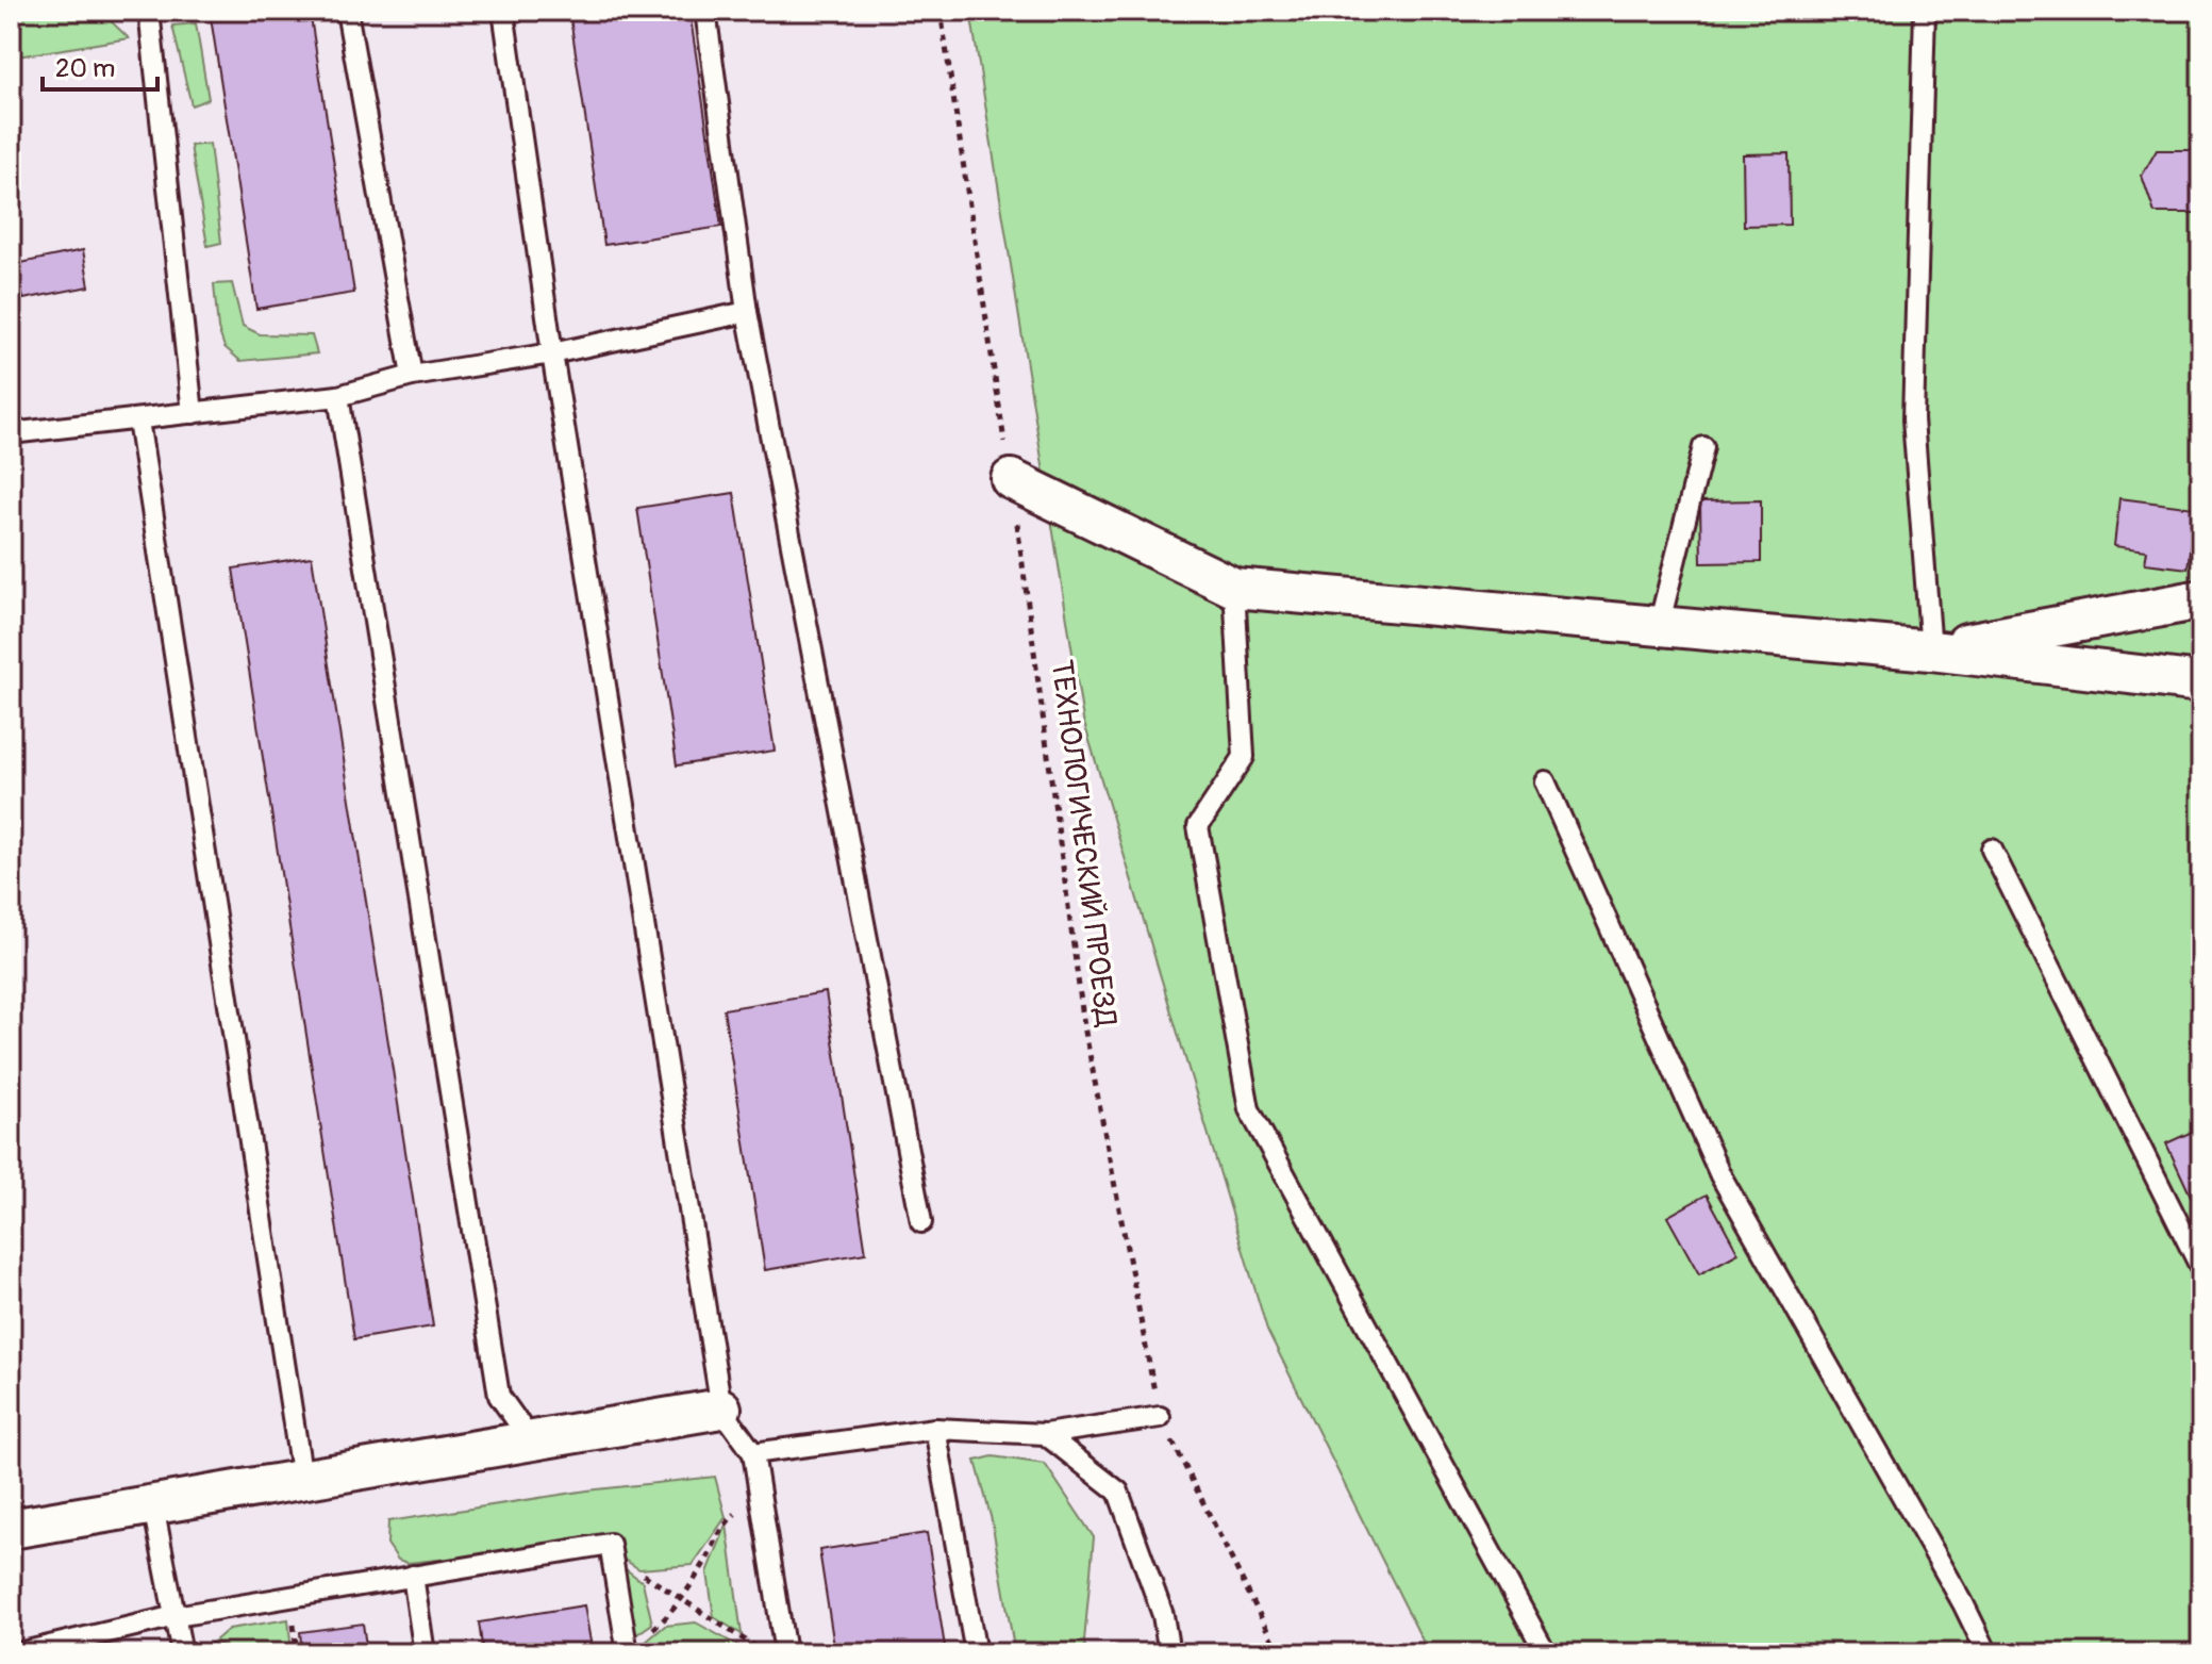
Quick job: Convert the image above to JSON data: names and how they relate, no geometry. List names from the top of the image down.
{
  "streets": {
    "path": ["ТЕХНОЛОГИЧЕСКИЙ ПРОЕЗД"]
  },
  "scale_bar": "20 m"
}
